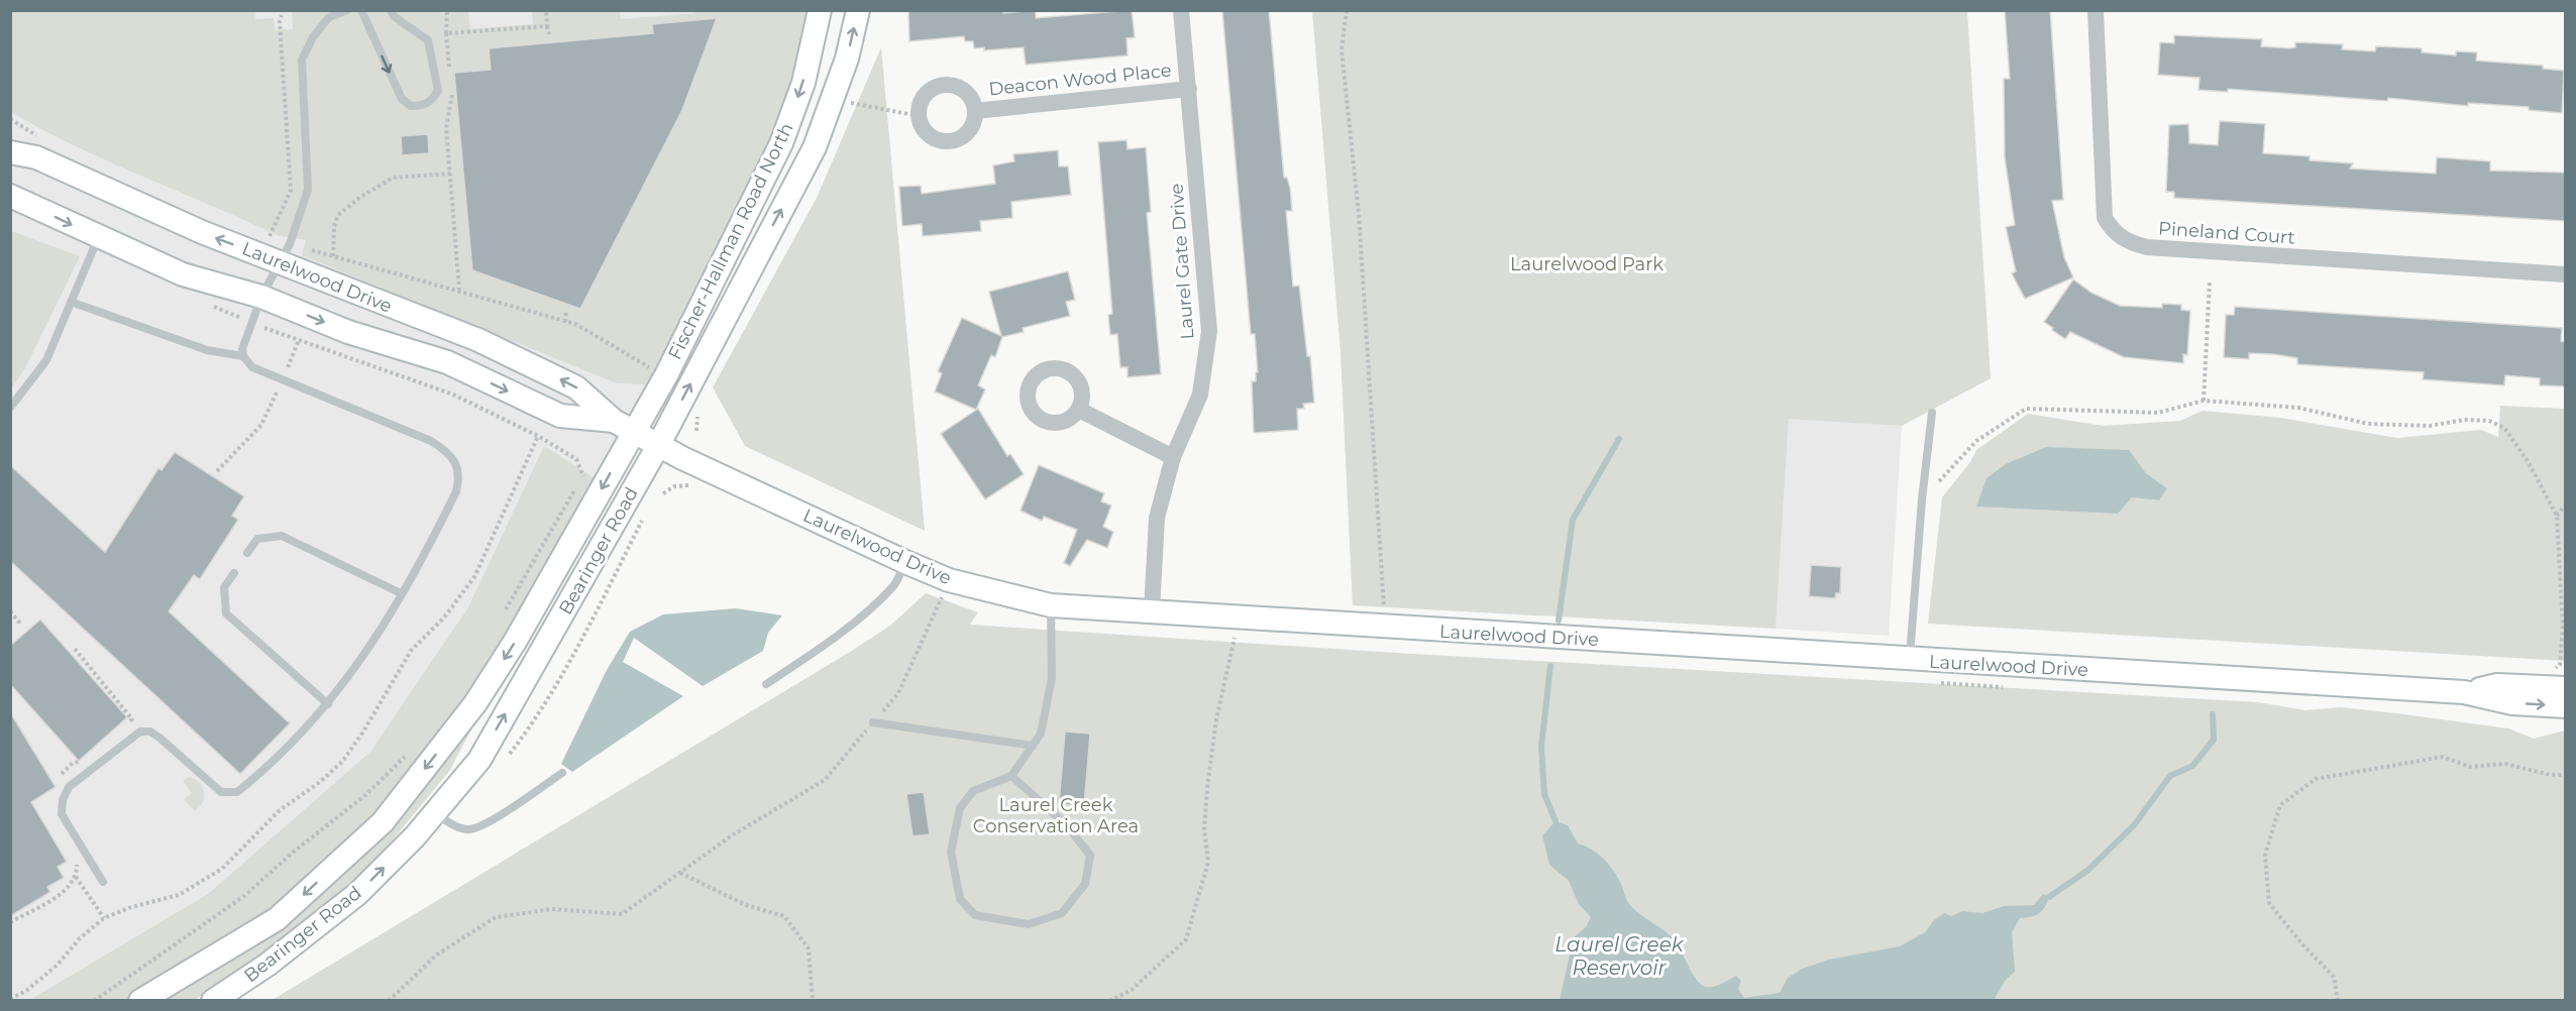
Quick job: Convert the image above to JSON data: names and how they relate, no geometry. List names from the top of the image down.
{
  "streets": {
    "street": [
      "Deacon Wood Place",
      "Pineland Court",
      "Fischer-Hallman Road North",
      "Laurel Gate Drive",
      "Laurelwood Drive",
      "Bearinger Road"
    ]
  },
  "crossings": [
    ["Deacon Wood Place", "Laurel Gate Drive"],
    ["Fischer-Hallman Road North", "Laurelwood Drive"],
    ["Fischer-Hallman Road North", "Bearinger Road"],
    ["Laurel Gate Drive", "Laurelwood Drive"],
    ["Laurelwood Drive", "Bearinger Road"]
  ],
  "one_way": ["Fischer-Hallman Road North"],
  "water": ["Laurel Creek Reservoir"],
  "parks": ["Laurelwood Park", "Laurel Creek Conservation Area"]
}
